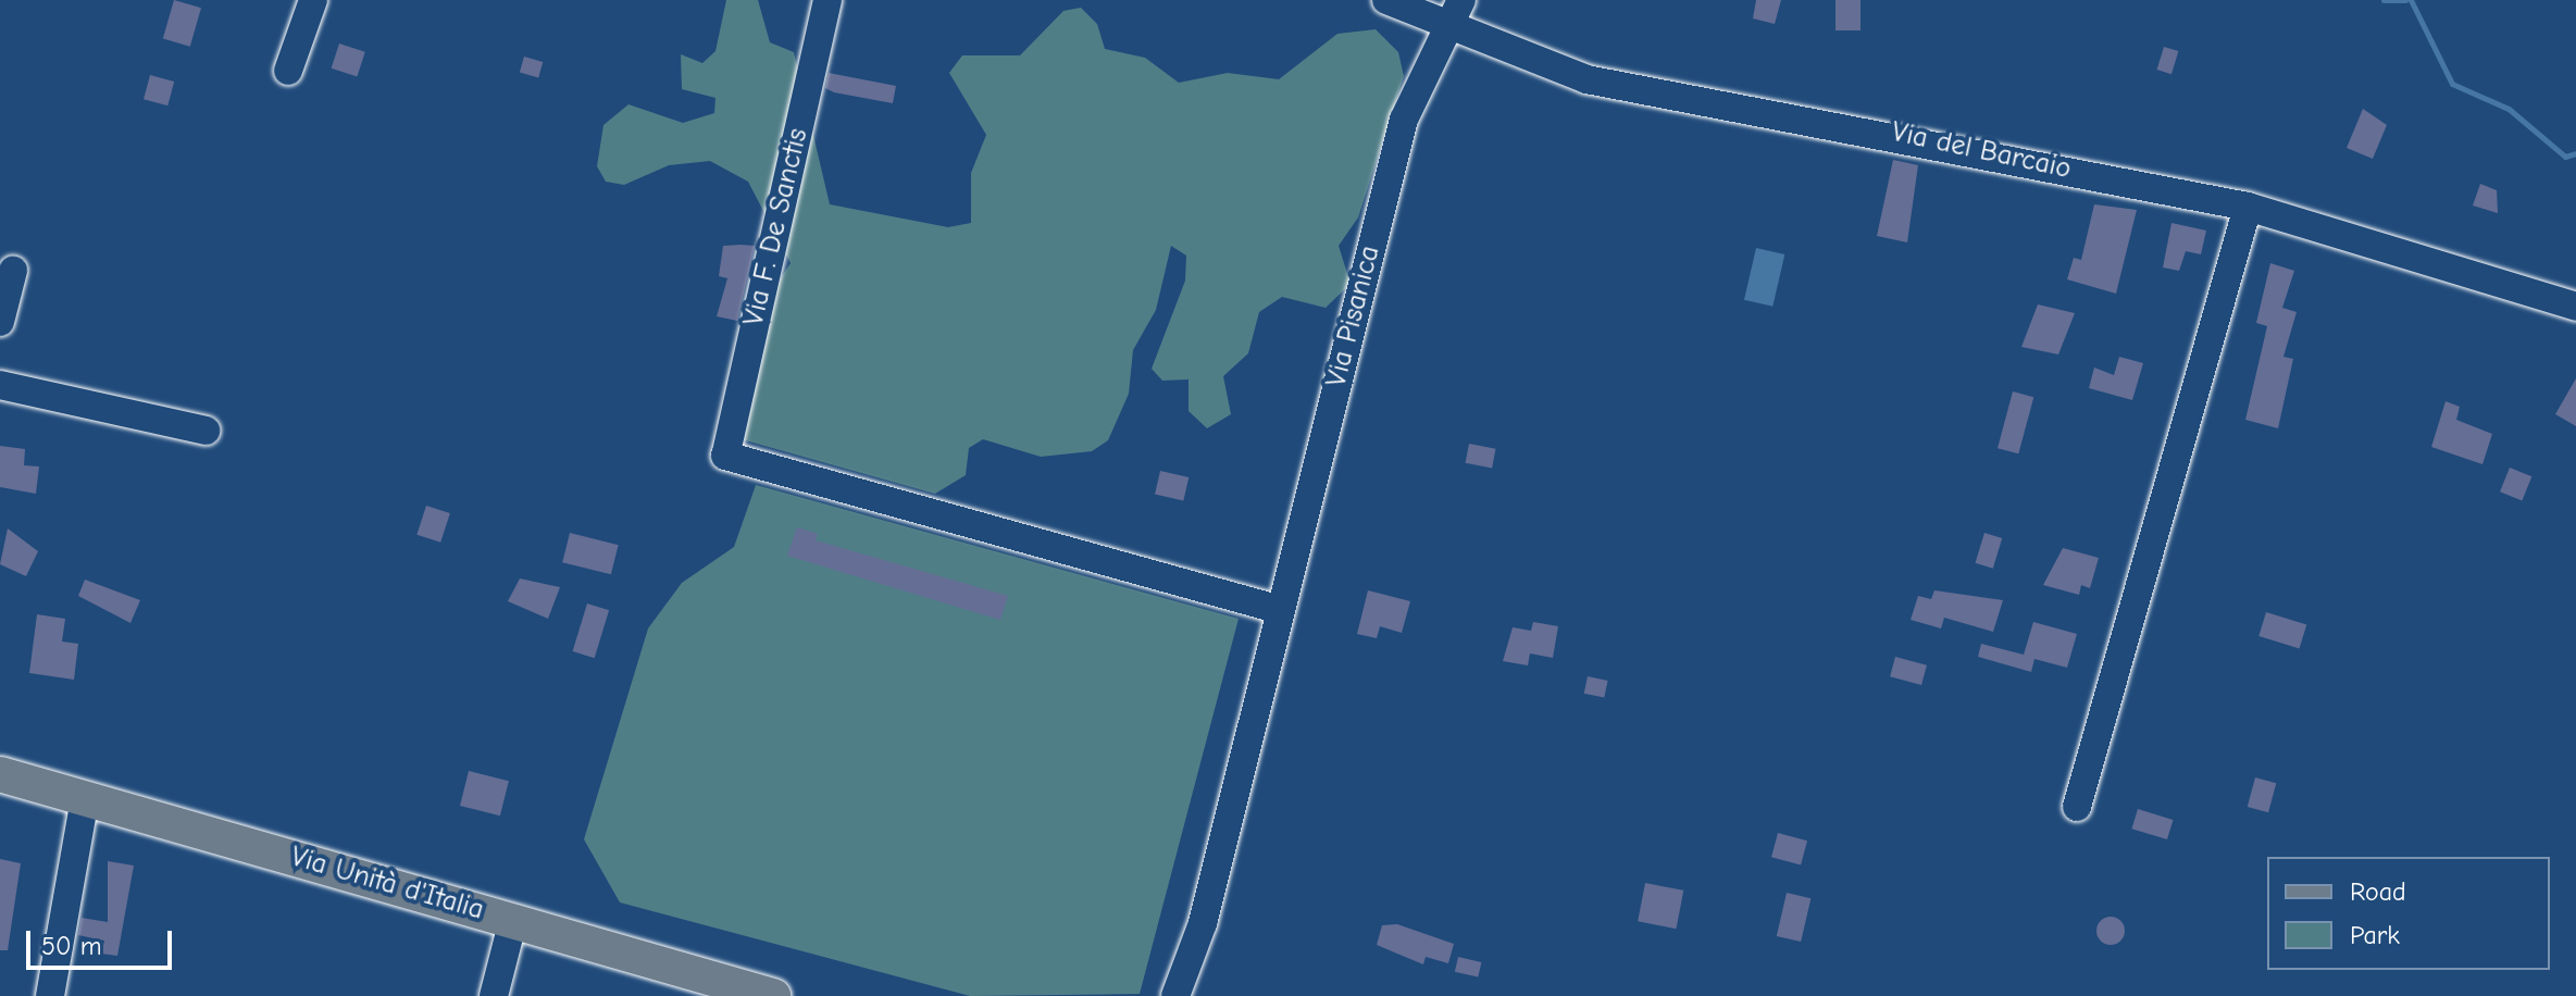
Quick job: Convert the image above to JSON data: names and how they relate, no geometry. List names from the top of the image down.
{
  "streets": {
    "main road": ["Via Unità d'Italia"],
    "street": ["Via del Barcaio", "Via F. De Sanctis", "Via Pisanica"]
  },
  "crossings": [
    ["Via del Barcaio", "Via Pisanica"],
    ["Via F. De Sanctis", "Via Pisanica"]
  ],
  "legend": ["Road", "Park"],
  "scale_bar": "50 m"
}
